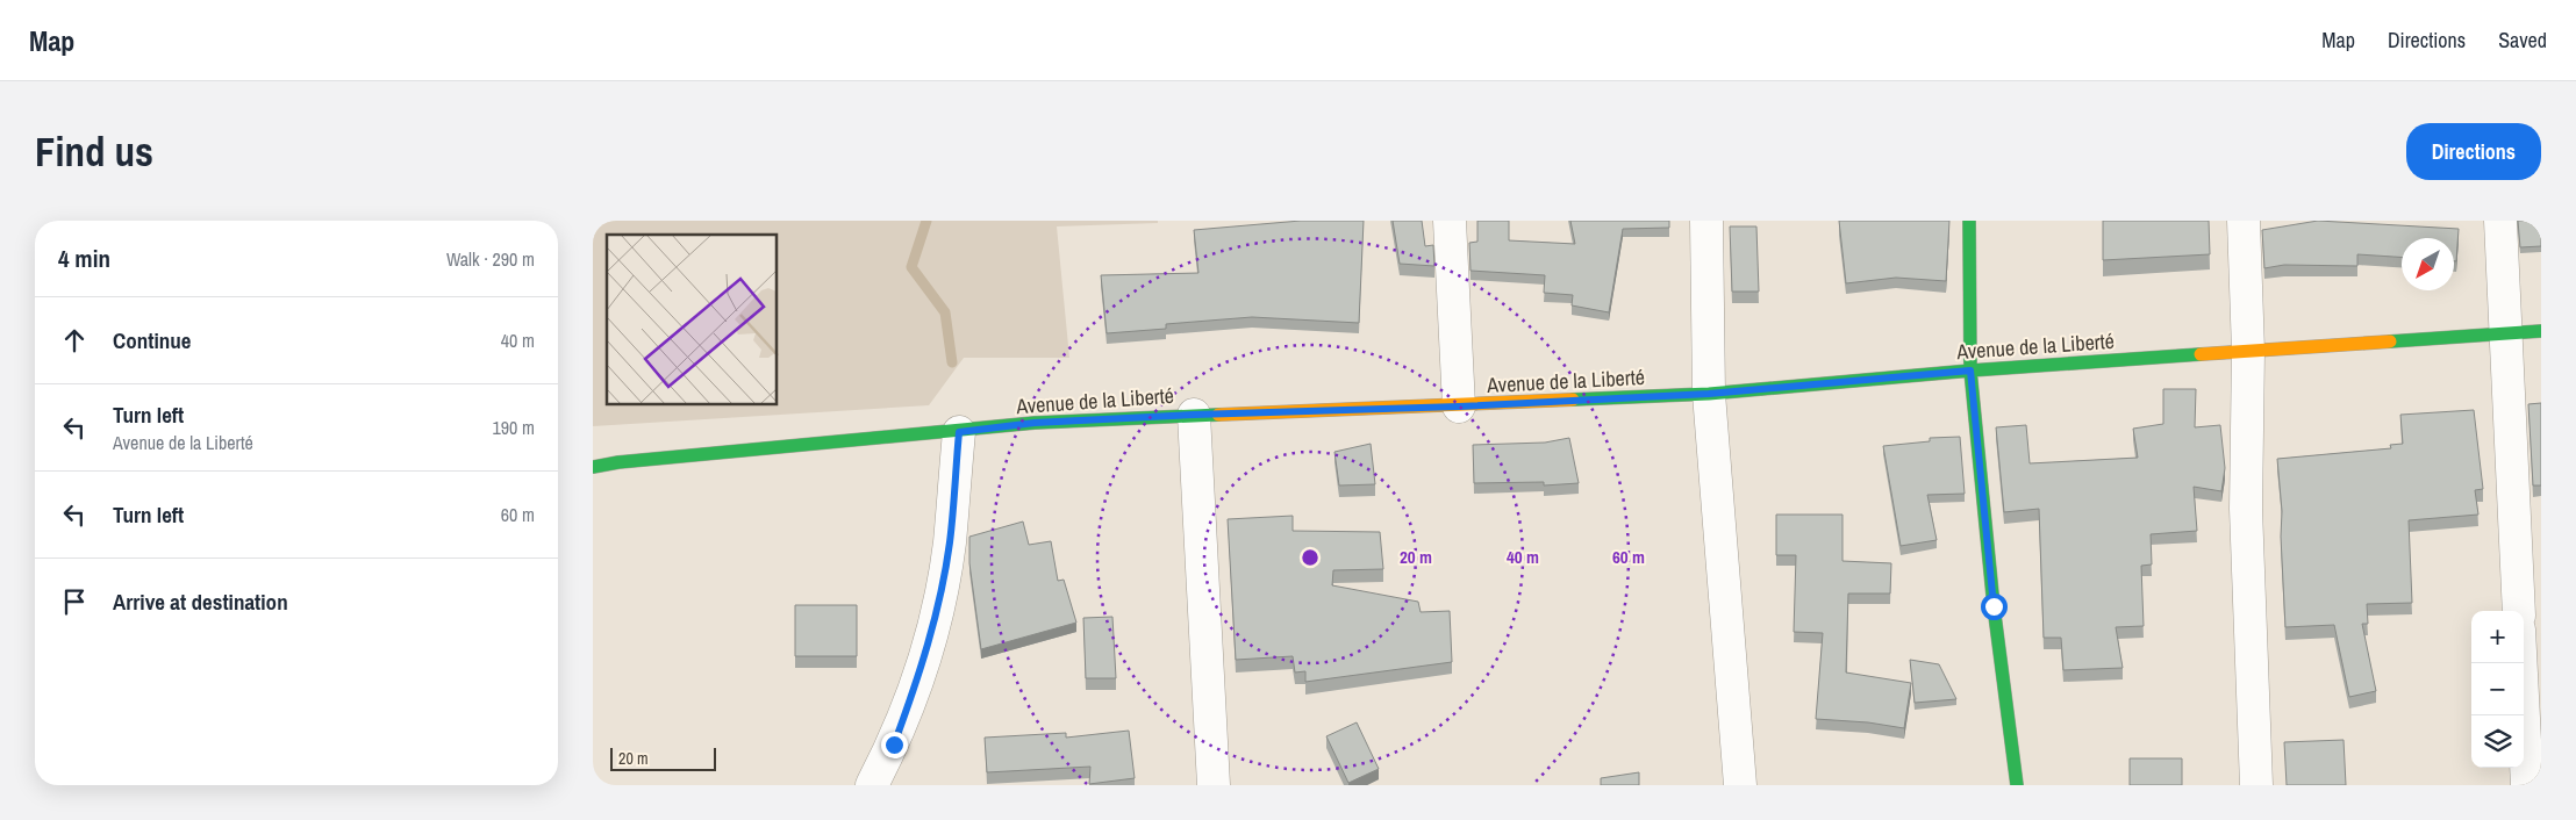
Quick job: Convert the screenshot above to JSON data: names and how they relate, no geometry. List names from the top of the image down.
{
  "streets": {
    "street": ["Avenue de la Liberté"]
  },
  "scale_bar": "20 m",
  "north": "bottom left",
  "page": {
    "header": "Map",
    "nav": ["Map", "Directions", "Saved"],
    "buttons": "Directions",
    "title": "Find us",
    "heading": ["4 min", "Walk · 290 m"],
    "list": [
      ["Continue", "40 m"],
      ["Turn left", "Avenue de la Liberté", "190 m"],
      ["Turn left", "60 m"],
      "Arrive at destination"
    ],
    "map_buttons": ["+", "−"],
    "scale": "20 m"
  },
  "rings": ["20 m", "40 m", "60 m"]
}
